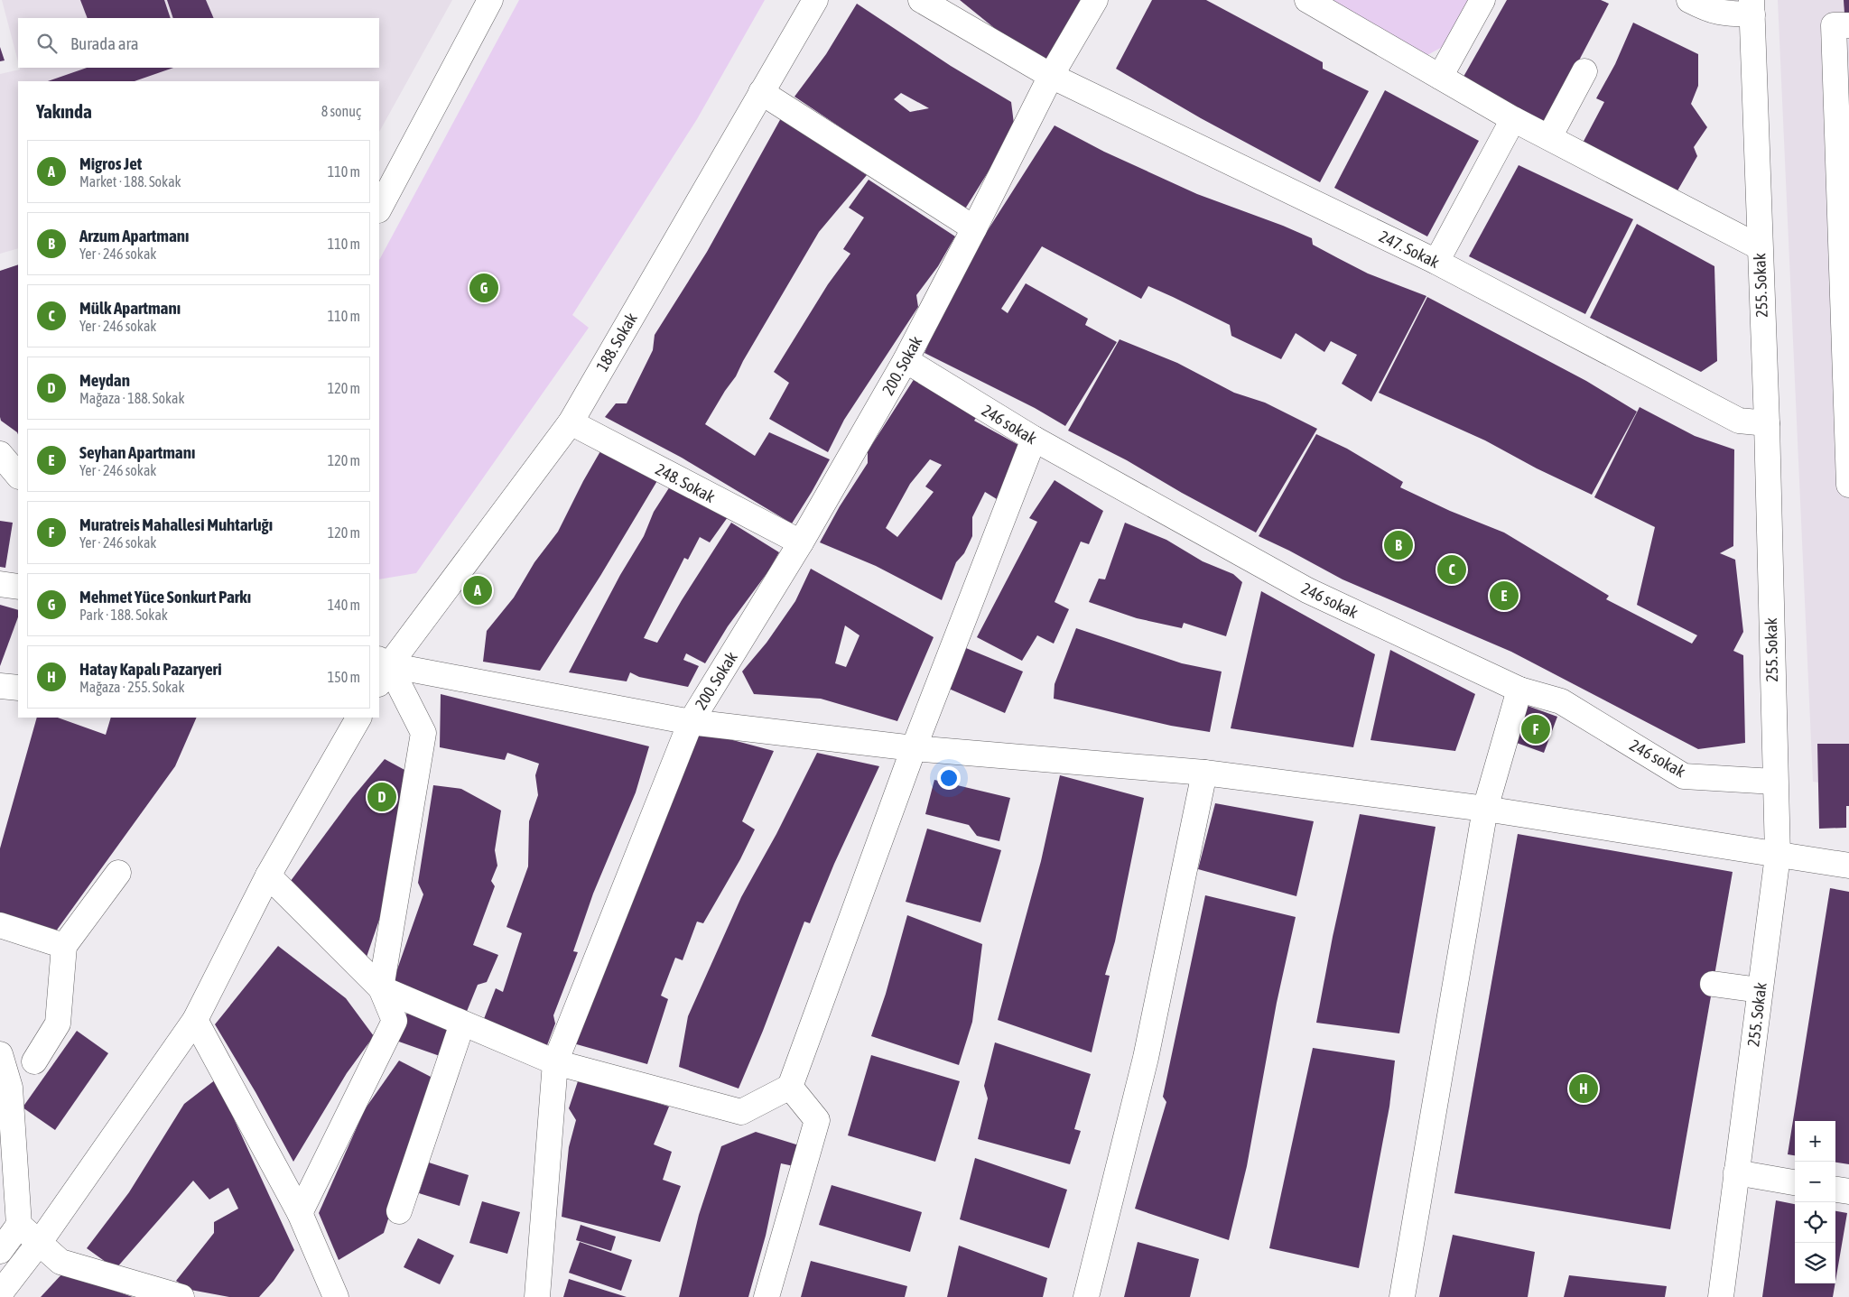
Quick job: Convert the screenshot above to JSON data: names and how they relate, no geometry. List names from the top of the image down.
{
  "streets": {
    "street": [
      "247. Sokak",
      "255. Sokak",
      "188. Sokak",
      "200. Sokak",
      "246 sokak",
      "248. Sokak"
    ]
  },
  "crossings": [
    ["247. Sokak", "255. Sokak"],
    ["247. Sokak", "200. Sokak"],
    ["255. Sokak", "246 sokak"],
    ["188. Sokak", "248. Sokak"],
    ["200. Sokak", "246 sokak"],
    ["200. Sokak", "248. Sokak"]
  ],
  "page": {
    "search": "Burada ara",
    "heading": ["Yakında", "8 sonuç"],
    "list": [
      {
        "mark": "A",
        "name": "Migros Jet",
        "note": "Market · 188. Sokak",
        "value": "110 m"
      },
      {
        "mark": "B",
        "name": "Arzum Apartmanı",
        "note": "Yer · 246 sokak",
        "value": "110 m"
      },
      {
        "mark": "C",
        "name": "Mülk Apartmanı",
        "note": "Yer · 246 sokak",
        "value": "110 m"
      },
      {
        "mark": "D",
        "name": "Meydan",
        "note": "Mağaza · 188. Sokak",
        "value": "120 m"
      },
      {
        "mark": "E",
        "name": "Seyhan Apartmanı",
        "note": "Yer · 246 sokak",
        "value": "120 m"
      },
      {
        "mark": "F",
        "name": "Muratreis Mahallesi Muhtarlığı",
        "note": "Yer · 246 sokak",
        "value": "120 m"
      },
      {
        "mark": "G",
        "name": "Mehmet Yüce Sonkurt Parkı",
        "note": "Park · 188. Sokak",
        "value": "140 m"
      },
      {
        "mark": "H",
        "name": "Hatay Kapalı Pazaryeri",
        "note": "Mağaza · 255. Sokak",
        "value": "150 m"
      }
    ],
    "pins": [
      "G",
      "B",
      "C",
      "A",
      "E",
      "F",
      "D",
      "H"
    ],
    "map_buttons": ["+", "−"]
  }
}
